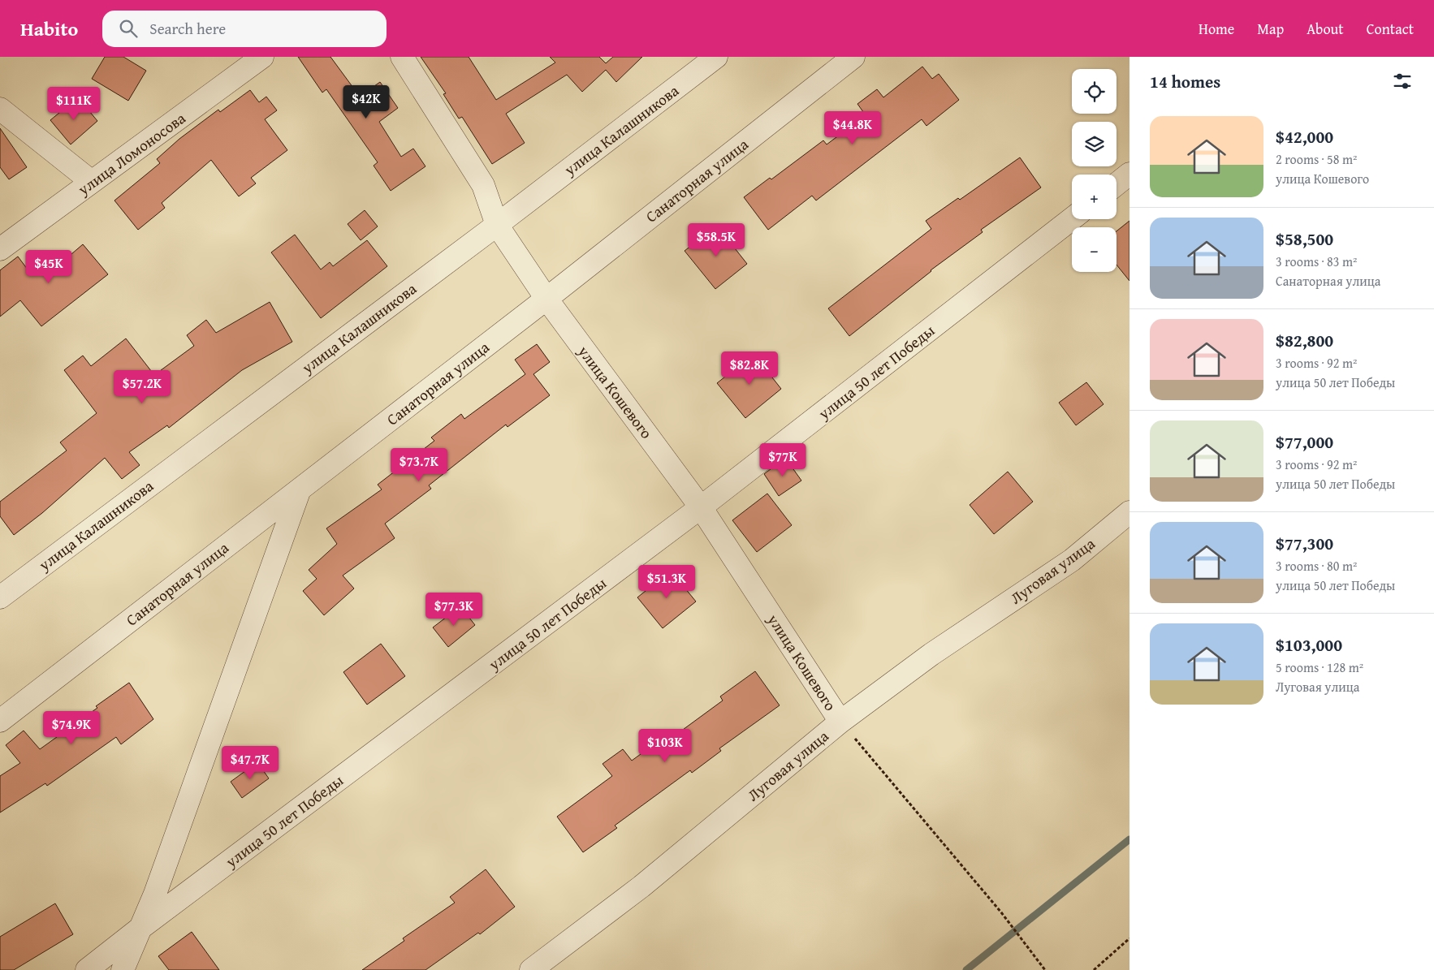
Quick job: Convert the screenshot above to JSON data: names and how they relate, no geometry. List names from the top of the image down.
{
  "streets": {
    "street": [
      "улица Калашникова",
      "улица Ломоносова",
      "Санаторная улица",
      "улица 50 лет Победы",
      "улица Кошевого",
      "Луговая улица"
    ]
  },
  "crossings": [
    ["улица Калашникова", "улица Кошевого"],
    ["Санаторная улица", "улица Кошевого"],
    ["улица 50 лет Победы", "улица Кошевого"],
    ["улица Кошевого", "Луговая улица"]
  ],
  "page": {
    "header": "Habito",
    "search": "Search here",
    "nav": [
      "Home",
      "Map",
      "About",
      "Contact"
    ],
    "heading": "14 homes",
    "map_buttons": ["+", "−"],
    "price": [
      "$42K",
      "$111K",
      "$44.8K",
      "$58.5K",
      "$45K",
      "$82.8K",
      "$57.2K",
      "$77K",
      "$73.7K",
      "$51.3K",
      "$77.3K",
      "$74.9K",
      "$103K",
      "$47.7K"
    ],
    "list": [
      {
        "name": "$42,000",
        "note": "2 rooms · 58 m² · улица Кошевого"
      },
      {
        "name": "$58,500",
        "note": "3 rooms · 83 m² · Санаторная улица"
      },
      {
        "name": "$82,800",
        "note": "3 rooms · 92 m² · улица 50 лет Победы"
      },
      {
        "name": "$77,000",
        "note": "3 rooms · 92 m² · улица 50 лет Победы"
      },
      {
        "name": "$77,300",
        "note": "3 rooms · 80 m² · улица 50 лет Победы"
      },
      {
        "name": "$103,000",
        "note": "5 rooms · 128 m² · Луговая улица"
      }
    ]
  }
}
